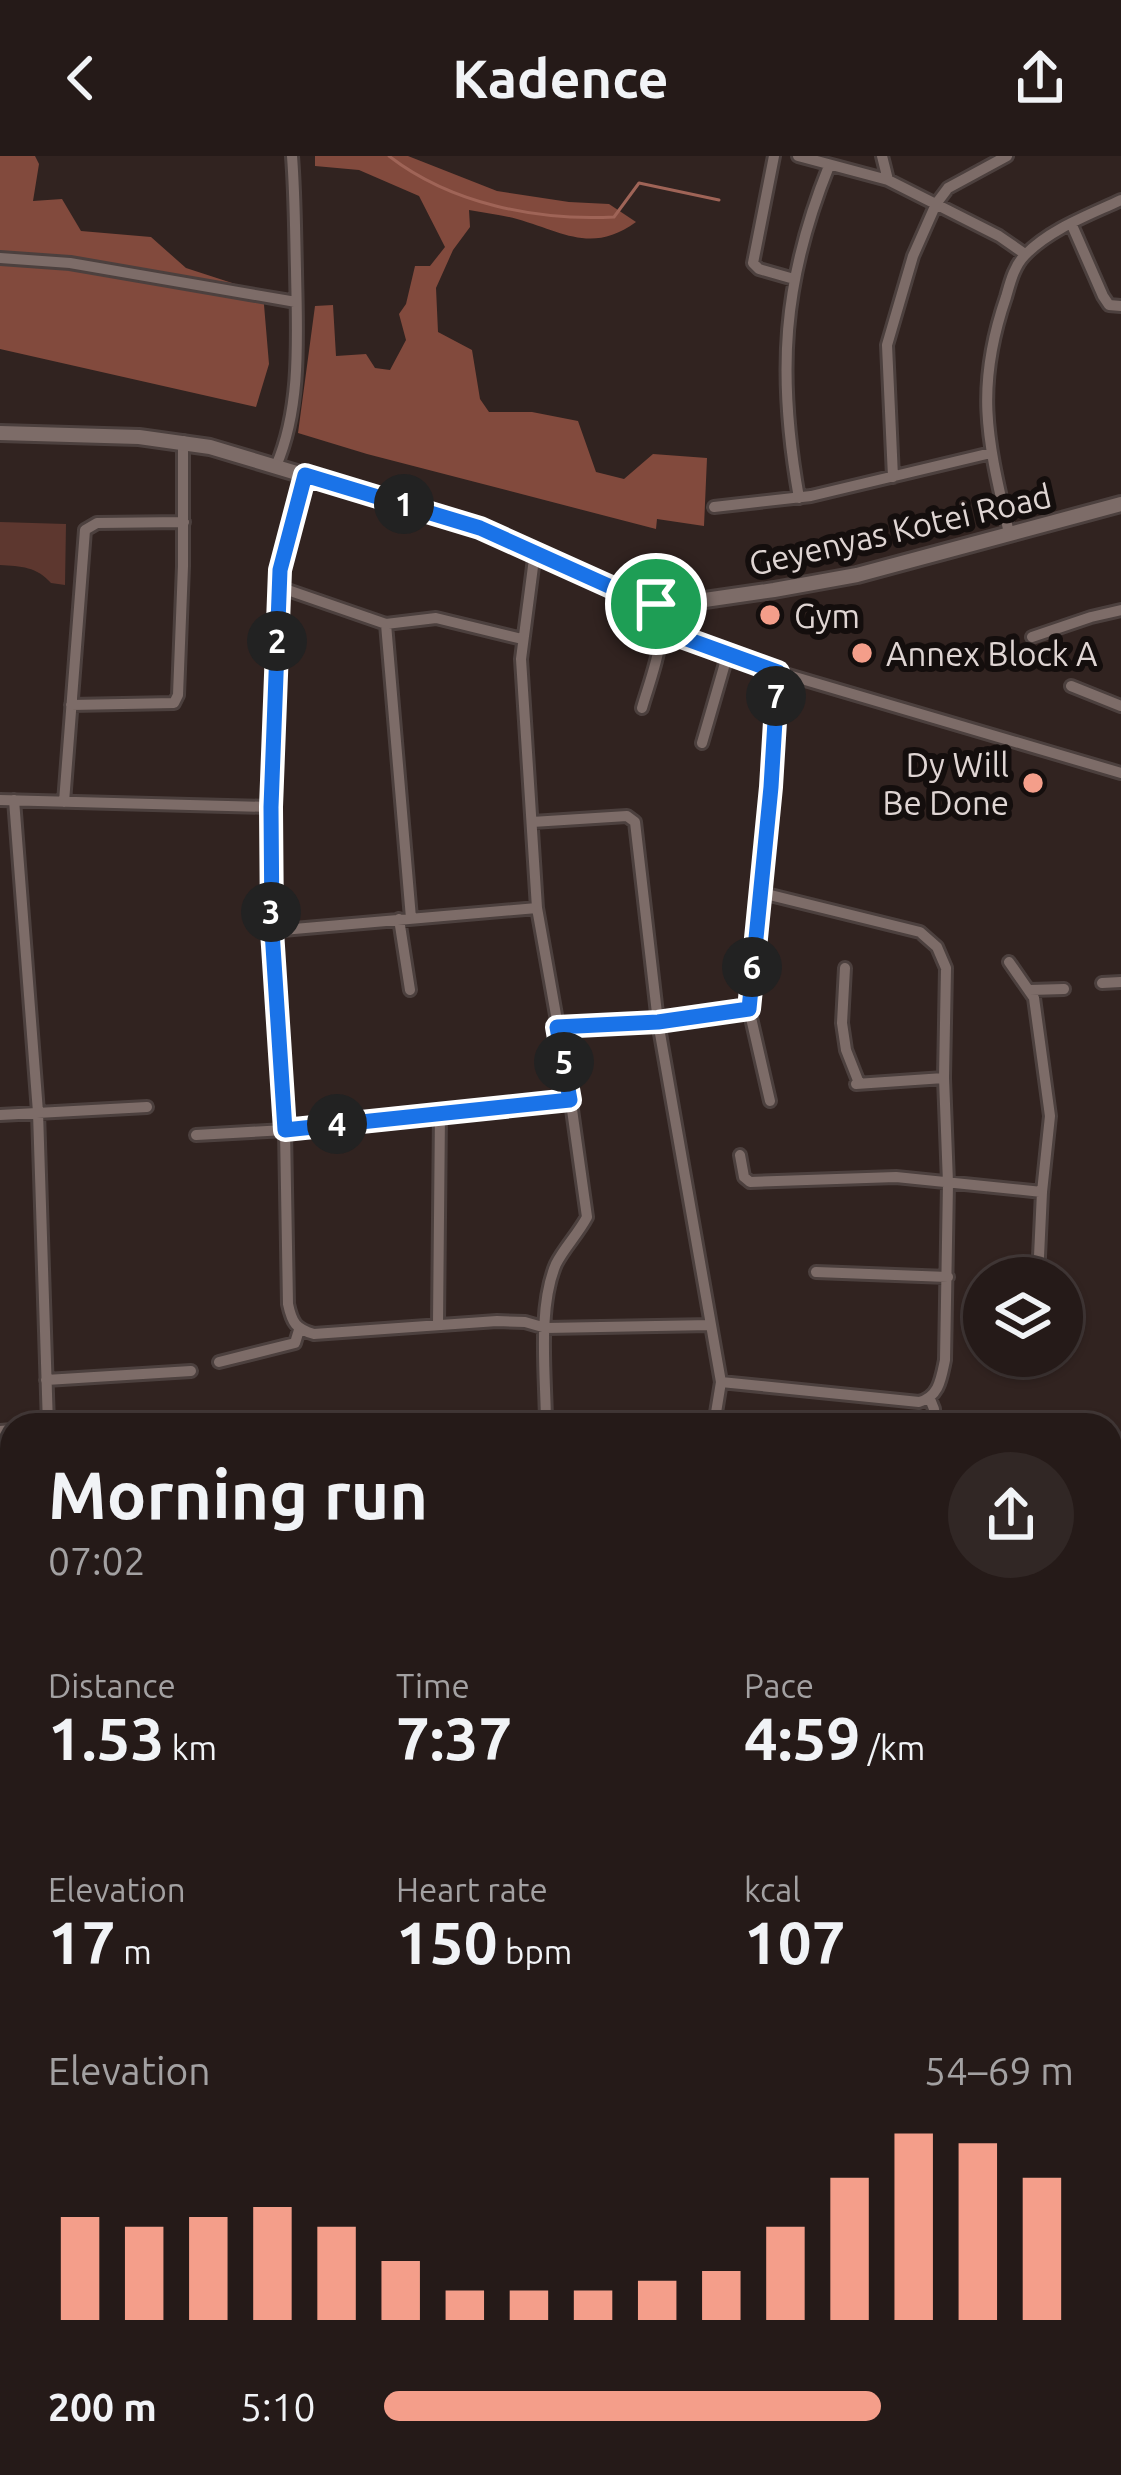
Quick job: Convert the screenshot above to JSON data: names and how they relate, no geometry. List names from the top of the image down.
{
  "streets": {
    "street": ["Geyenyas Kotei Road"]
  },
  "places": ["Gym", "Annex Block A", "Dy Will Be Done"],
  "page": {
    "header": "Kadence",
    "pins": [
      "1",
      "2",
      "7",
      "3",
      "6",
      "5",
      "4"
    ],
    "heading": ["Morning run", "07:02"],
    "stats": [
      ["Distance", "1.53 km"],
      ["Time", "7:37"],
      ["Pace", "4:59 /km"],
      ["Elevation", "17 m"],
      ["Heart rate", "150 bpm"],
      ["kcal", "107"]
    ],
    "chart": ["Elevation", "54–69 m"],
    "list": [
      {
        "name": "200 m",
        "note": "5:10"
      }
    ]
  }
}
